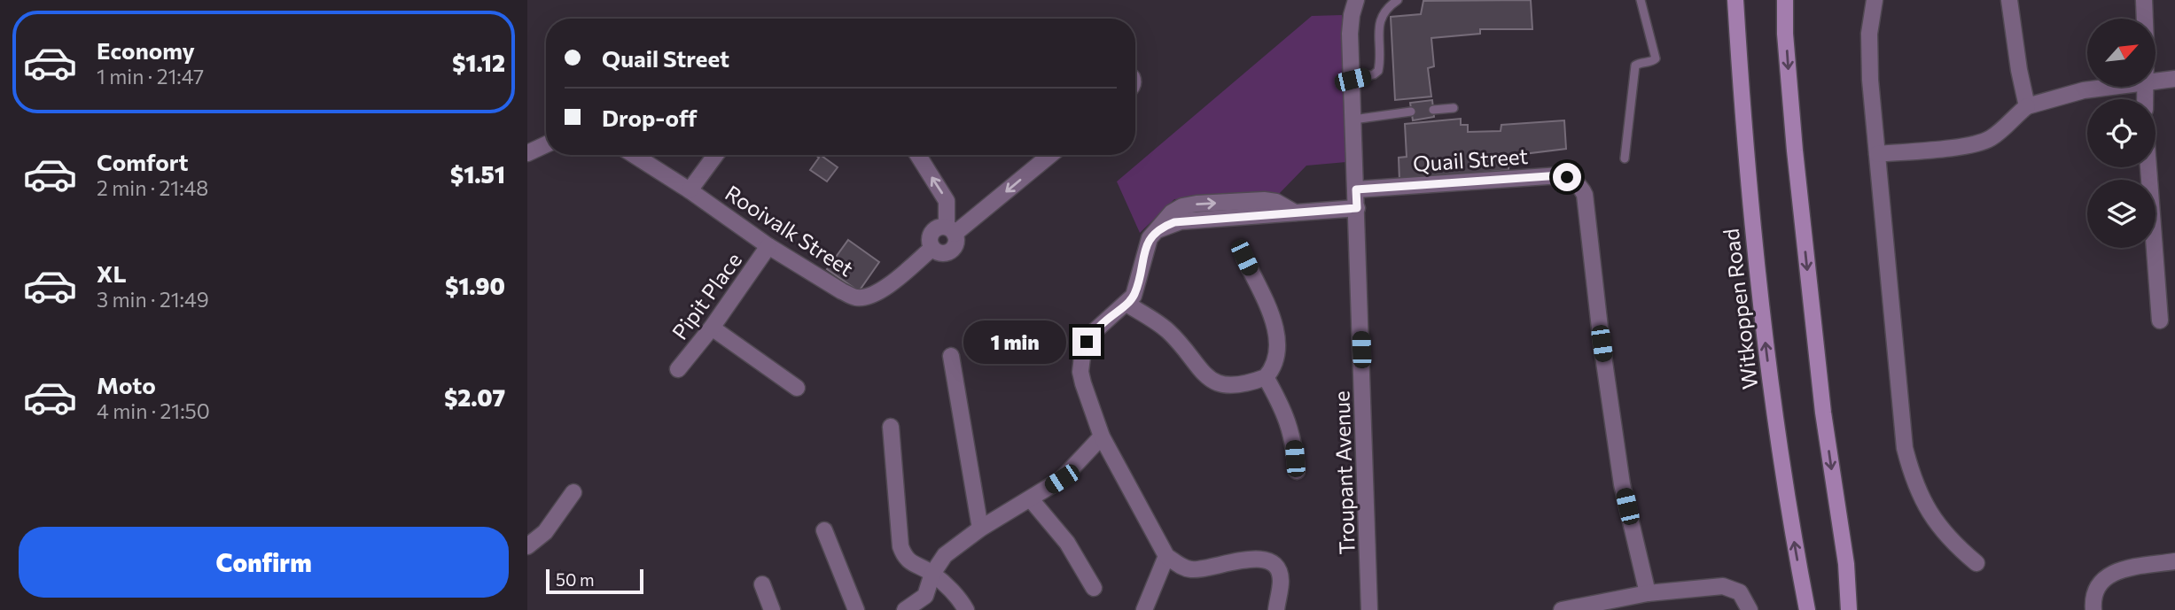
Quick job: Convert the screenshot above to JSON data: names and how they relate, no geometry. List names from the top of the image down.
{
  "streets": {
    "main road": ["Witkoppen Road"],
    "street": [
      "Quail Street",
      "Rooivalk Street",
      "Pipit Place",
      "Troupant Avenue"
    ]
  },
  "crossings": [
    ["Quail Street", "Troupant Avenue"],
    ["Rooivalk Street", "Pipit Place"]
  ],
  "scale_bar": "50 m",
  "north": "top right",
  "page": {
    "list": [
      {
        "name": "Economy",
        "note": "1 min · 21:47",
        "value": "$1.12"
      },
      {
        "name": "Comfort",
        "note": "2 min · 21:48",
        "value": "$1.51"
      },
      {
        "name": "XL",
        "note": "3 min · 21:49",
        "value": "$1.90"
      },
      {
        "name": "Moto",
        "note": "4 min · 21:50",
        "value": "$2.07"
      }
    ],
    "banner": ["Quail Street", "Drop-off"],
    "bubble": "1 min",
    "buttons": "Confirm",
    "scale": "50 m"
  }
}
